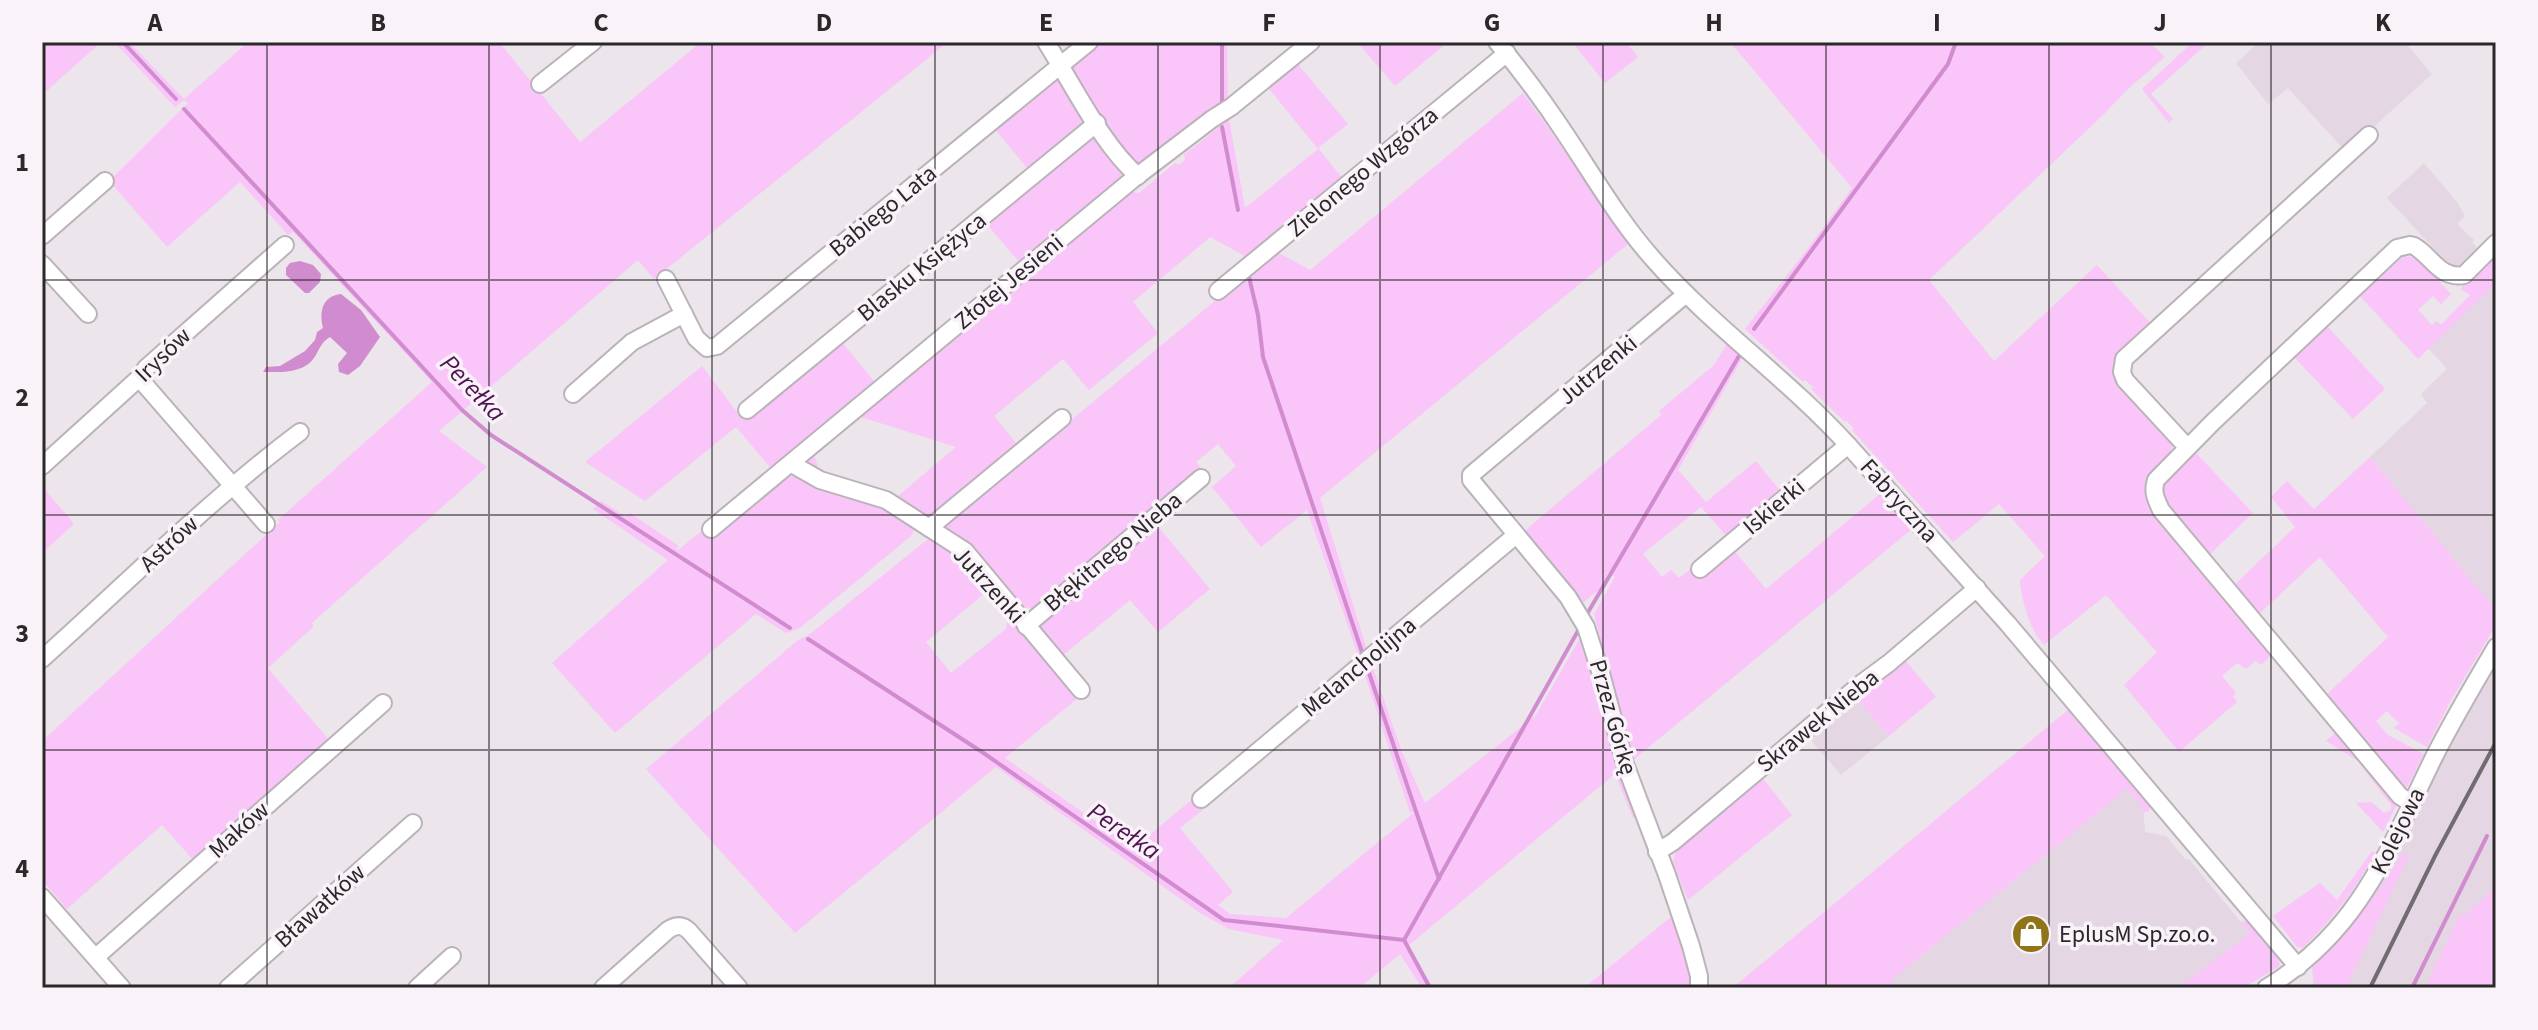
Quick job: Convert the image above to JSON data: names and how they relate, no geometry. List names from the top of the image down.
{
  "streets": {
    "street": [
      "Zielonego Wzgórza",
      "Babiego Lata",
      "Blasku Księżyca",
      "Złotej Jesieni",
      "Irysów",
      "Jutrzenki",
      "Fabryczna",
      "Iskierki",
      "Astrów",
      "Błękitnego Nieba",
      "Melancholijna",
      "Przez Górkę",
      "Skrawek Nieba",
      "Maków",
      "Kolejowa",
      "Bławatków"
    ]
  },
  "crossings": [
    ["Zielonego Wzgórza", "Fabryczna"],
    ["Złotej Jesieni", "Jutrzenki"],
    ["Jutrzenki", "Fabryczna"],
    ["Jutrzenki", "Błękitnego Nieba"],
    ["Jutrzenki", "Przez Górkę"],
    ["Fabryczna", "Iskierki"],
    ["Fabryczna", "Skrawek Nieba"],
    ["Fabryczna", "Kolejowa"],
    ["Melancholijna", "Przez Górkę"],
    ["Przez Górkę", "Skrawek Nieba"]
  ],
  "water": ["Perełka"],
  "places": {
    "shop": ["EplusM Sp.zo.o."]
  },
  "grid": {
    "columns": [
      "A",
      "B",
      "C",
      "D",
      "E",
      "F",
      "G",
      "H",
      "I",
      "J",
      "K"
    ],
    "rows": [
      "1",
      "2",
      "3",
      "4"
    ]
  }
}
